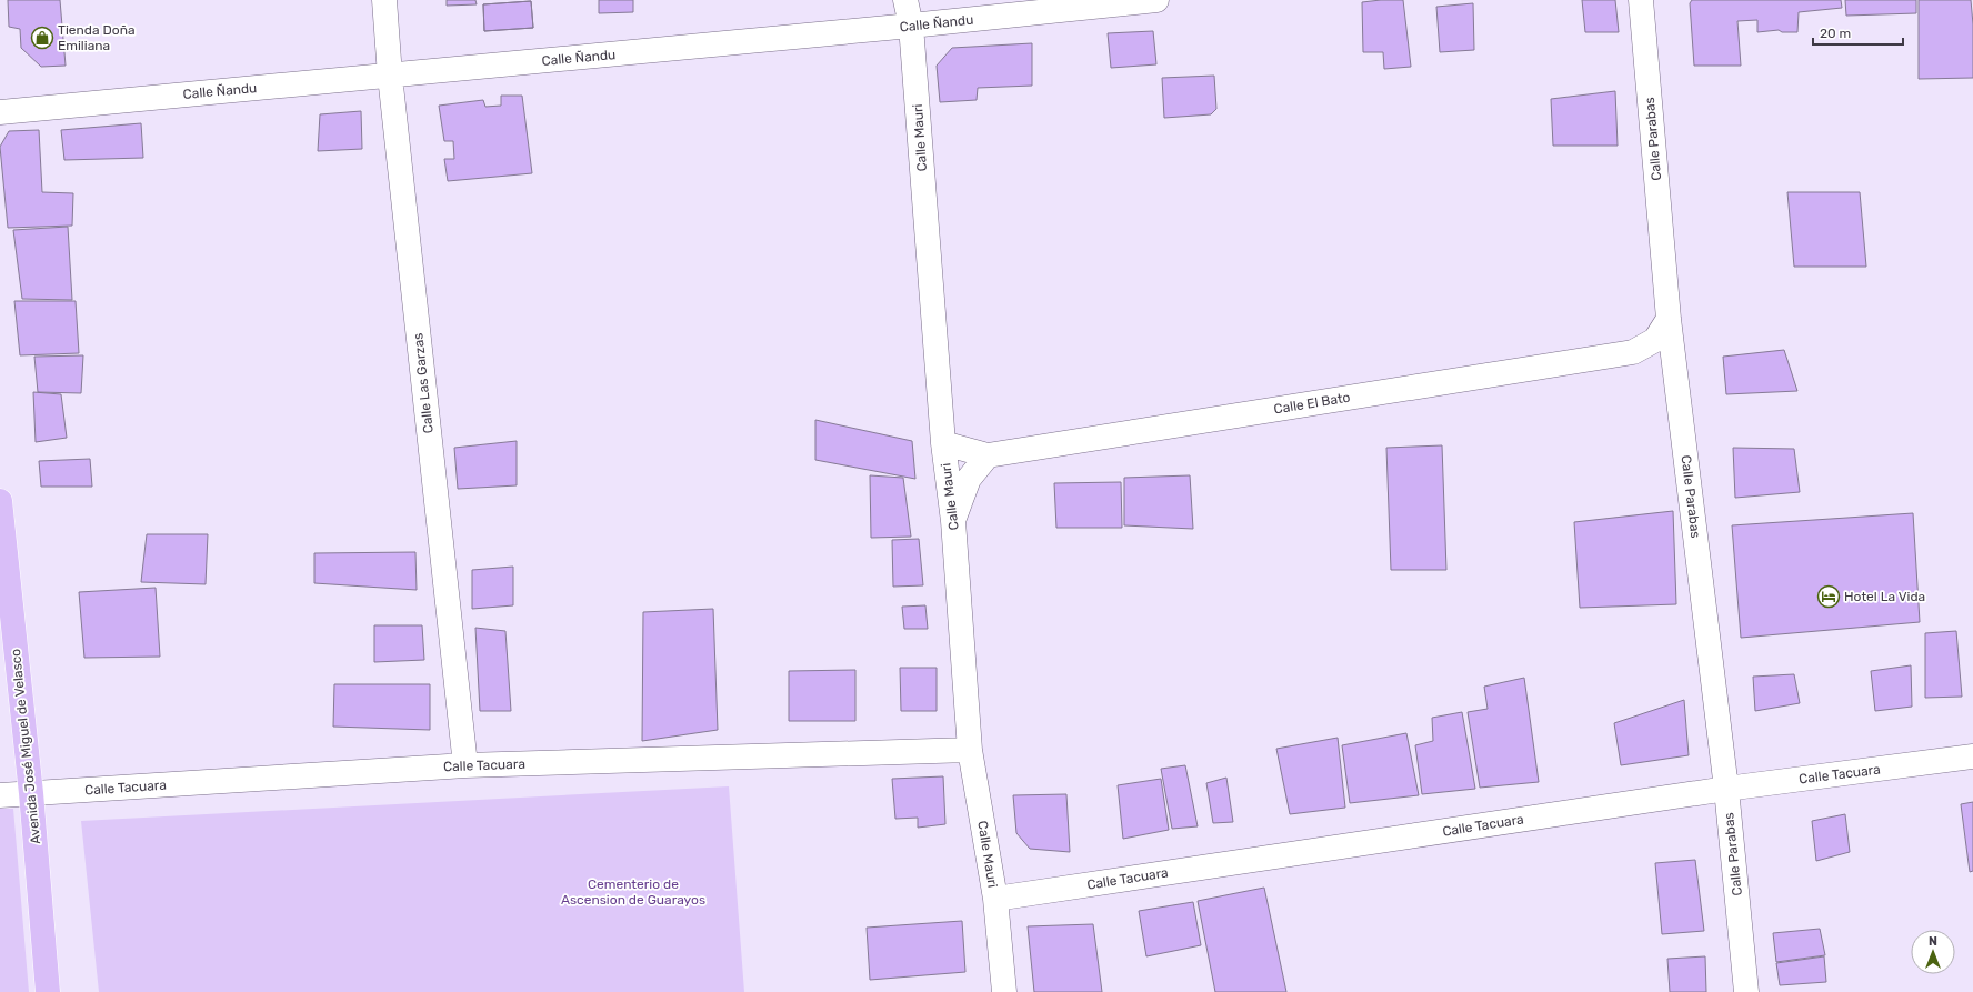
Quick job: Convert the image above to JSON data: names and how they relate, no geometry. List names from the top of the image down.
{
  "streets": {
    "main road": ["Avenida José Miguel de Velasco"],
    "street": [
      "Calle Ñandu",
      "Calle Mauri",
      "Calle Parabas",
      "Calle Las Garzas",
      "Calle El Bato",
      "Calle Tacuara"
    ]
  },
  "crossings": [
    ["Calle Ñandu", "Calle Mauri"],
    ["Calle Ñandu", "Calle Las Garzas"],
    ["Calle Mauri", "Calle El Bato"],
    ["Calle Mauri", "Calle Tacuara"],
    ["Calle Parabas", "Calle El Bato"],
    ["Calle Parabas", "Calle Tacuara"],
    ["Calle Las Garzas", "Calle Tacuara"],
    ["Avenida José Miguel de Velasco", "Calle Tacuara"]
  ],
  "parks": ["Cementerio de Ascension de Guarayos"],
  "places": {
    "shop": ["Tienda Doña Emiliana"],
    "hotel": ["Hotel La Vida"]
  },
  "scale_bar": "20 m",
  "north": "top"
}
